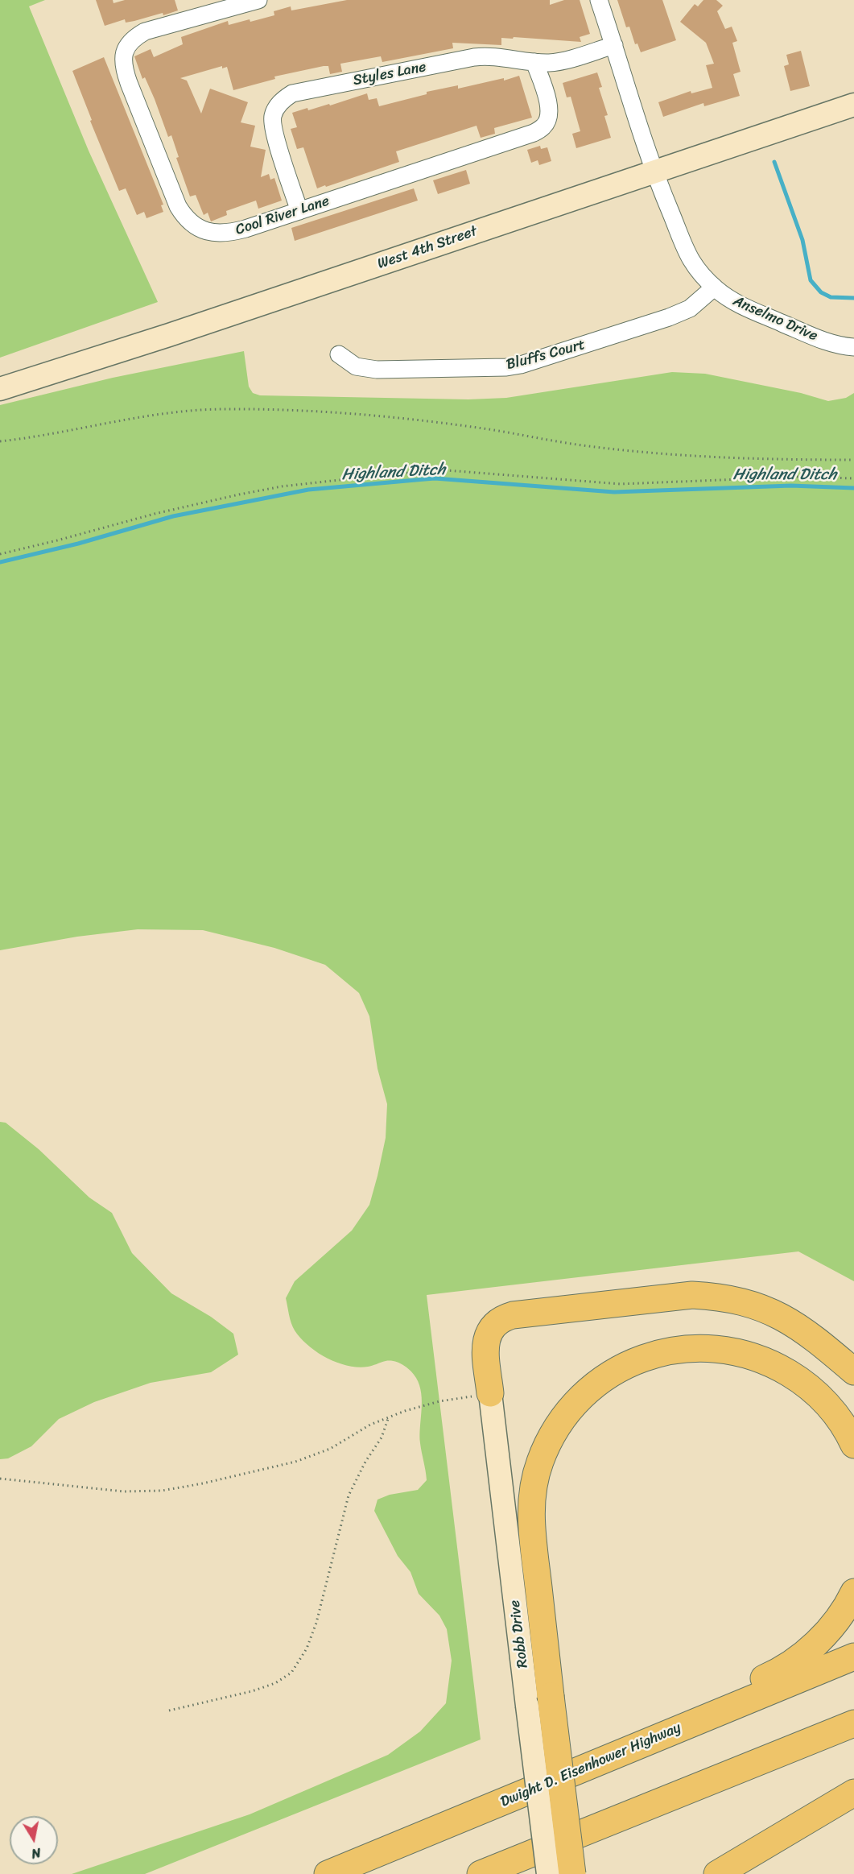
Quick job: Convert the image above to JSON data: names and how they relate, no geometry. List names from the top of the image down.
{
  "streets": {
    "highway": ["Dwight D. Eisenhower Highway"],
    "main road": ["West 4th Street", "Robb Drive"],
    "street": [
      "Styles Lane",
      "Cool River Lane",
      "Anselmo Drive",
      "Bluffs Court"
    ]
  },
  "crossings": [
    ["Styles Lane", "Cool River Lane"],
    ["West 4th Street", "Anselmo Drive"],
    ["Anselmo Drive", "Bluffs Court"]
  ],
  "water": ["Highland Ditch"],
  "north": "bottom"
}
